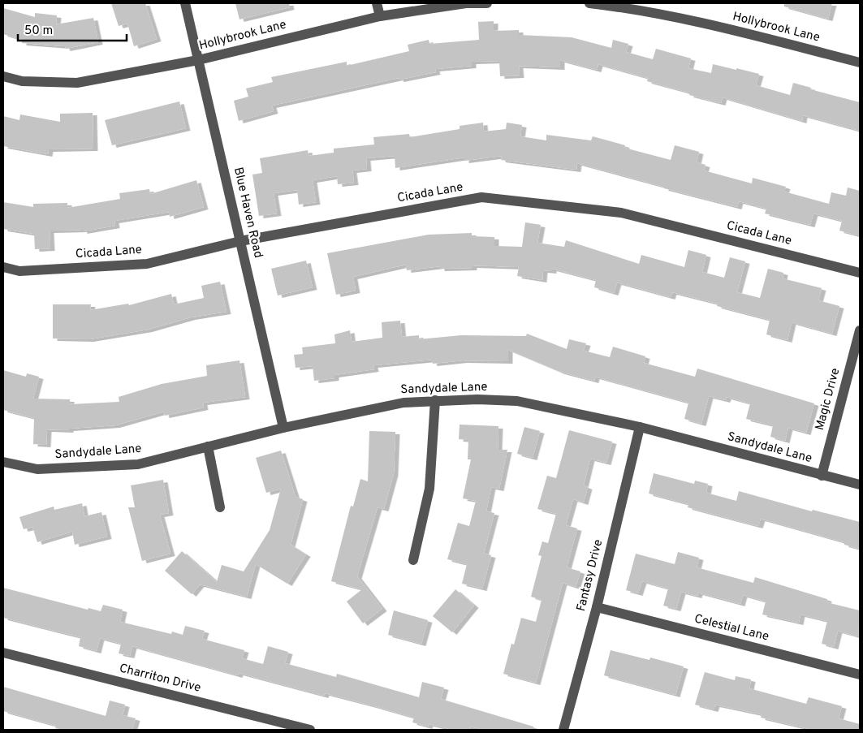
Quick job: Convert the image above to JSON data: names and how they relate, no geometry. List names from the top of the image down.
{
  "streets": {
    "street": [
      "Hollybrook Lane",
      "Cicada Lane",
      "Blue Haven Road",
      "Sandydale Lane",
      "Magic Drive",
      "Fantasy Drive",
      "Celestial Lane",
      "Charriton Drive"
    ]
  },
  "crossings": [
    ["Hollybrook Lane", "Blue Haven Road"],
    ["Cicada Lane", "Blue Haven Road"],
    ["Blue Haven Road", "Sandydale Lane"],
    ["Sandydale Lane", "Magic Drive"],
    ["Sandydale Lane", "Fantasy Drive"],
    ["Fantasy Drive", "Celestial Lane"]
  ],
  "scale_bar": "50 m"
}
